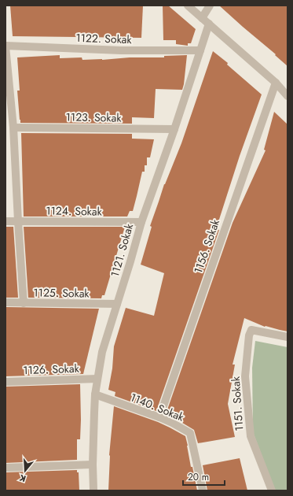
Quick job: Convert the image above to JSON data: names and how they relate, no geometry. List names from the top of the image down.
{
  "streets": {
    "street": [
      "1122. Sokak",
      "1123. Sokak",
      "1124. Sokak",
      "1156. Sokak",
      "1121. Sokak",
      "1125. Sokak",
      "1126. Sokak",
      "1151. Sokak",
      "1140. Sokak"
    ]
  },
  "crossings": [
    ["1122. Sokak", "1121. Sokak"],
    ["1123. Sokak", "1121. Sokak"],
    ["1124. Sokak", "1121. Sokak"],
    ["1156. Sokak", "1140. Sokak"],
    ["1121. Sokak", "1125. Sokak"],
    ["1121. Sokak", "1126. Sokak"],
    ["1121. Sokak", "1140. Sokak"]
  ],
  "scale_bar": "20 m",
  "north": "bottom"
}
